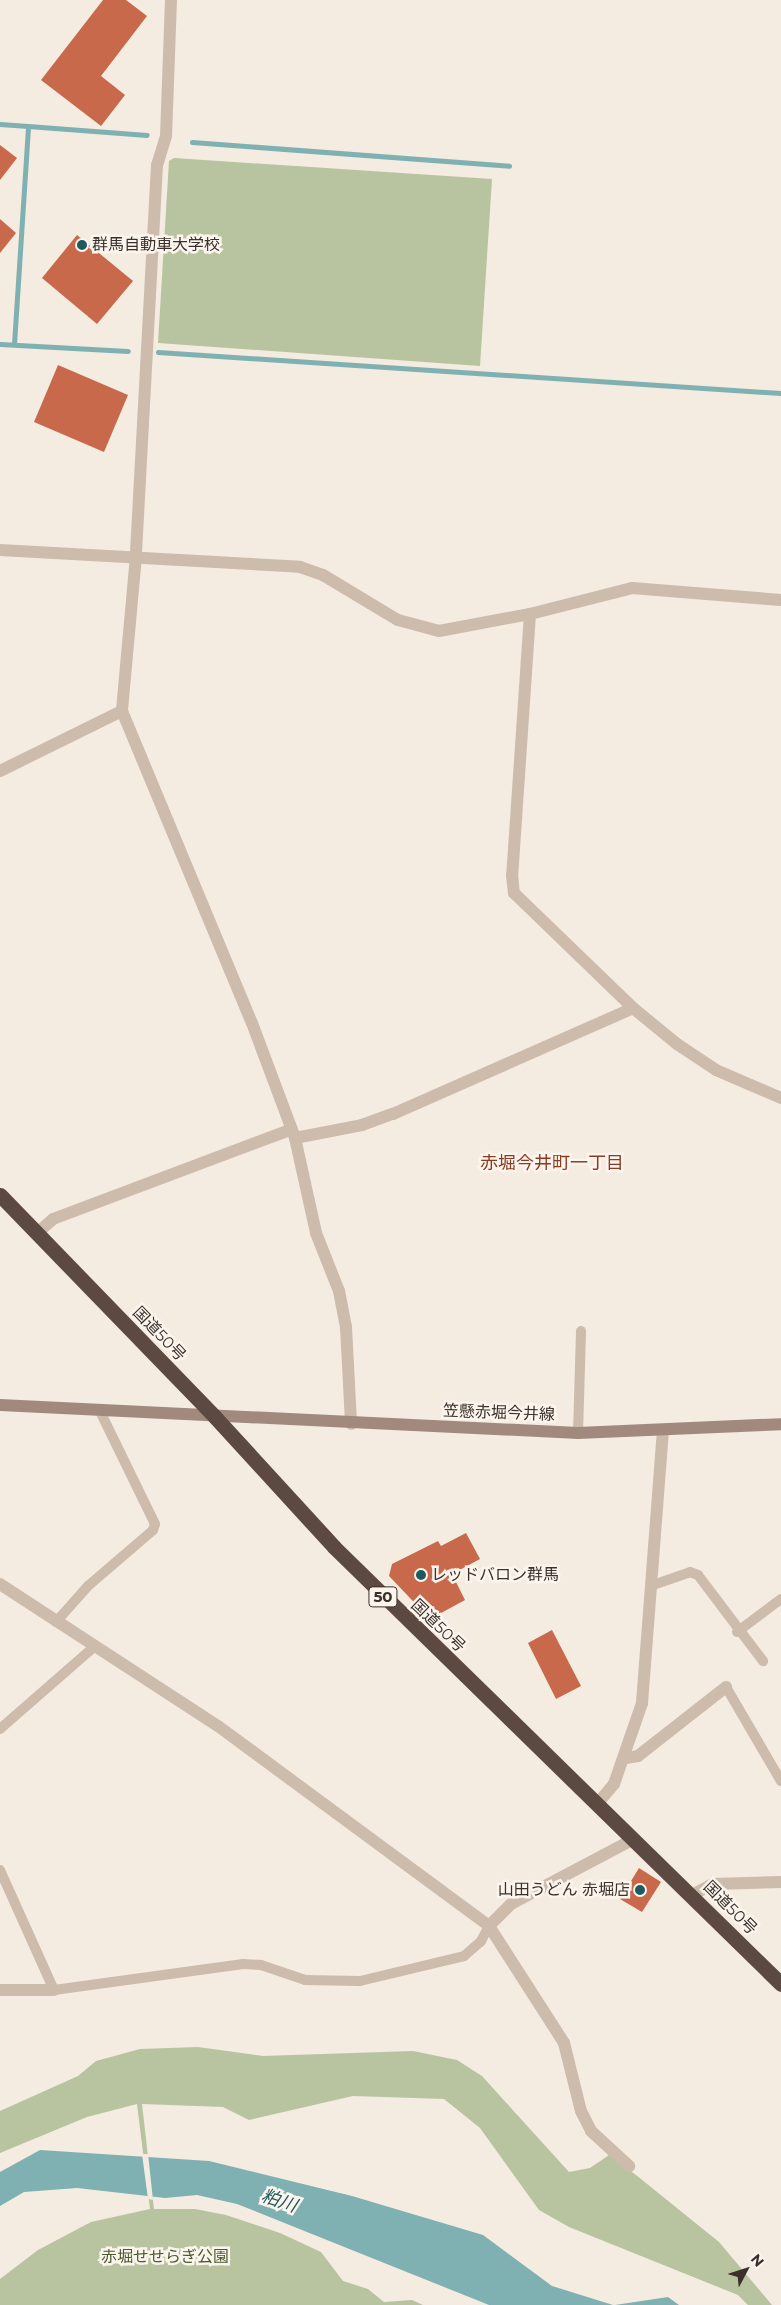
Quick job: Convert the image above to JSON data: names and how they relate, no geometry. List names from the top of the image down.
{
  "streets": {
    "highway": ["国道50号", "50"],
    "main road": ["笠懸赤堀今井線"]
  },
  "crossings": [
    ["国道50号", "笠懸赤堀今井線"]
  ],
  "districts": ["赤堀今井町一丁目"],
  "water": ["粕川"],
  "parks": ["赤堀せせらぎ公園"],
  "places": ["群馬自動車大学校", "レッドバロン群馬", "山田うどん 赤堀店"],
  "north": "top right"
}
